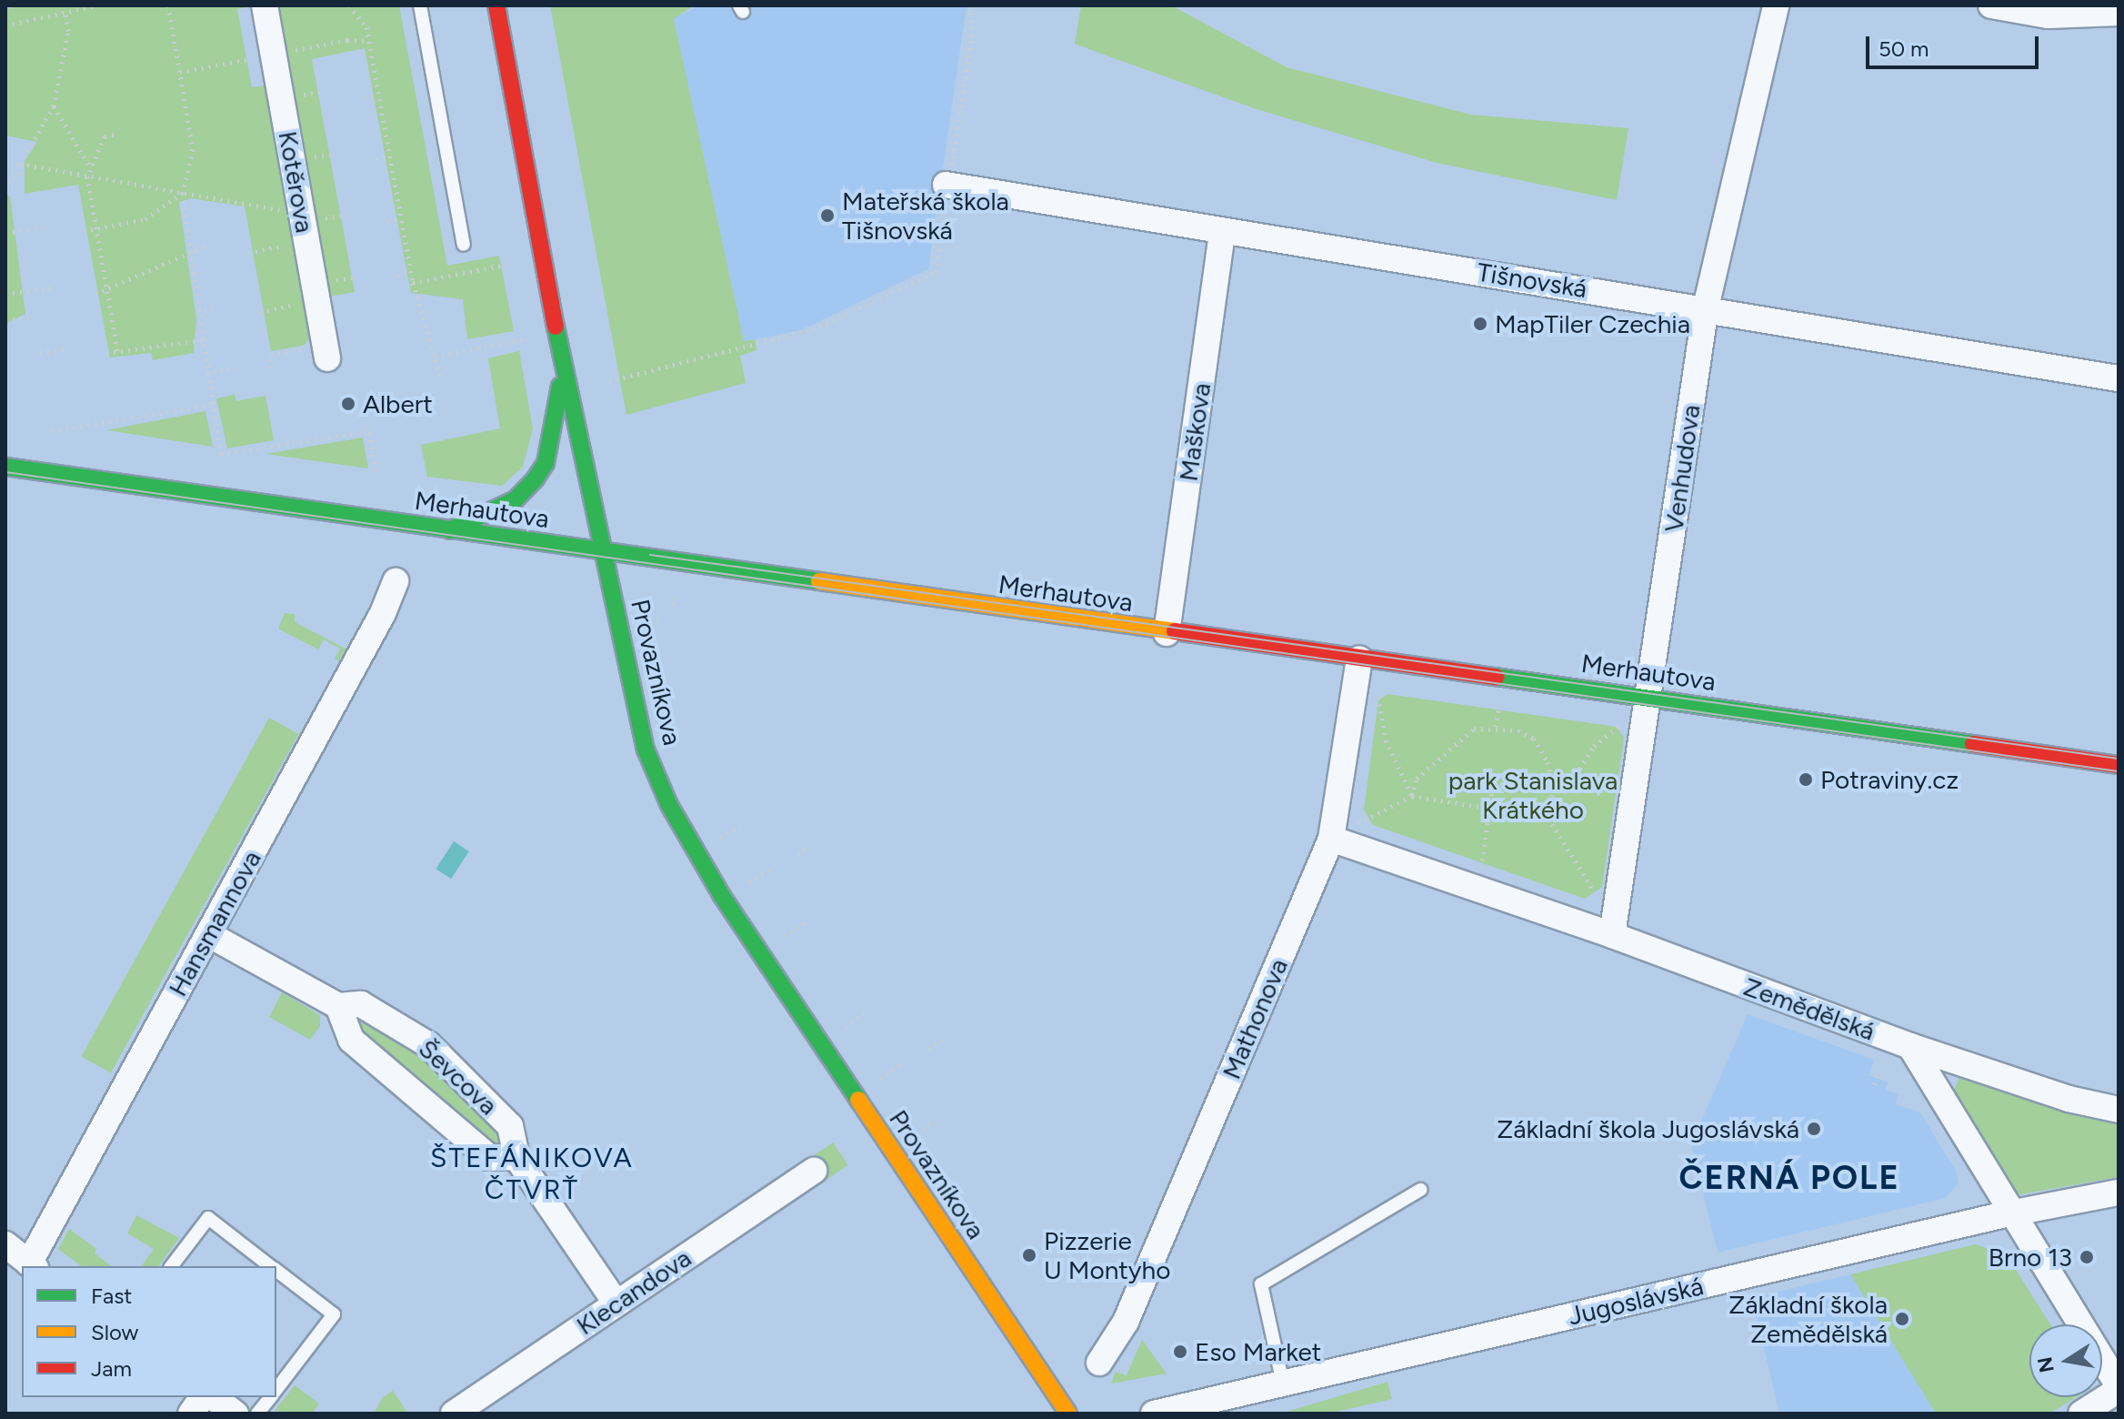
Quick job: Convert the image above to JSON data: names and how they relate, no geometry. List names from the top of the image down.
{
  "streets": {
    "street": [
      "Kotěrova",
      "Tišnovská",
      "Maškova",
      "Venhudova",
      "Merhautova",
      "Provazníkova",
      "Hansmannova",
      "Zemědělská",
      "Mathonova",
      "Ševcova",
      "Klecandova",
      "Jugoslávská"
    ]
  },
  "crossings": [
    ["Tišnovská", "Maškova"],
    ["Tišnovská", "Venhudova"],
    ["Maškova", "Merhautova"],
    ["Venhudova", "Merhautova"],
    ["Venhudova", "Zemědělská"],
    ["Merhautova", "Provazníkova"],
    ["Merhautova", "Mathonova"],
    ["Hansmannova", "Ševcova"],
    ["Zemědělská", "Mathonova"],
    ["Ševcova", "Klecandova"]
  ],
  "districts": ["ŠTEFÁNIKOVA ČTVRŤ", "ČERNÁ POLE"],
  "parks": ["park Stanislava Krátkého"],
  "places": [
    "Mateřská škola Tišnovská",
    "MapTiler Czechia",
    "Albert",
    "Potraviny.cz",
    "Základní škola Jugoslávská",
    "Pizzerie U Montyho",
    "Brno 13",
    "Základní škola Zemědělská",
    "Eso Market"
  ],
  "legend": ["Fast", "Slow", "Jam"],
  "scale_bar": "50 m",
  "north": "left"
}
